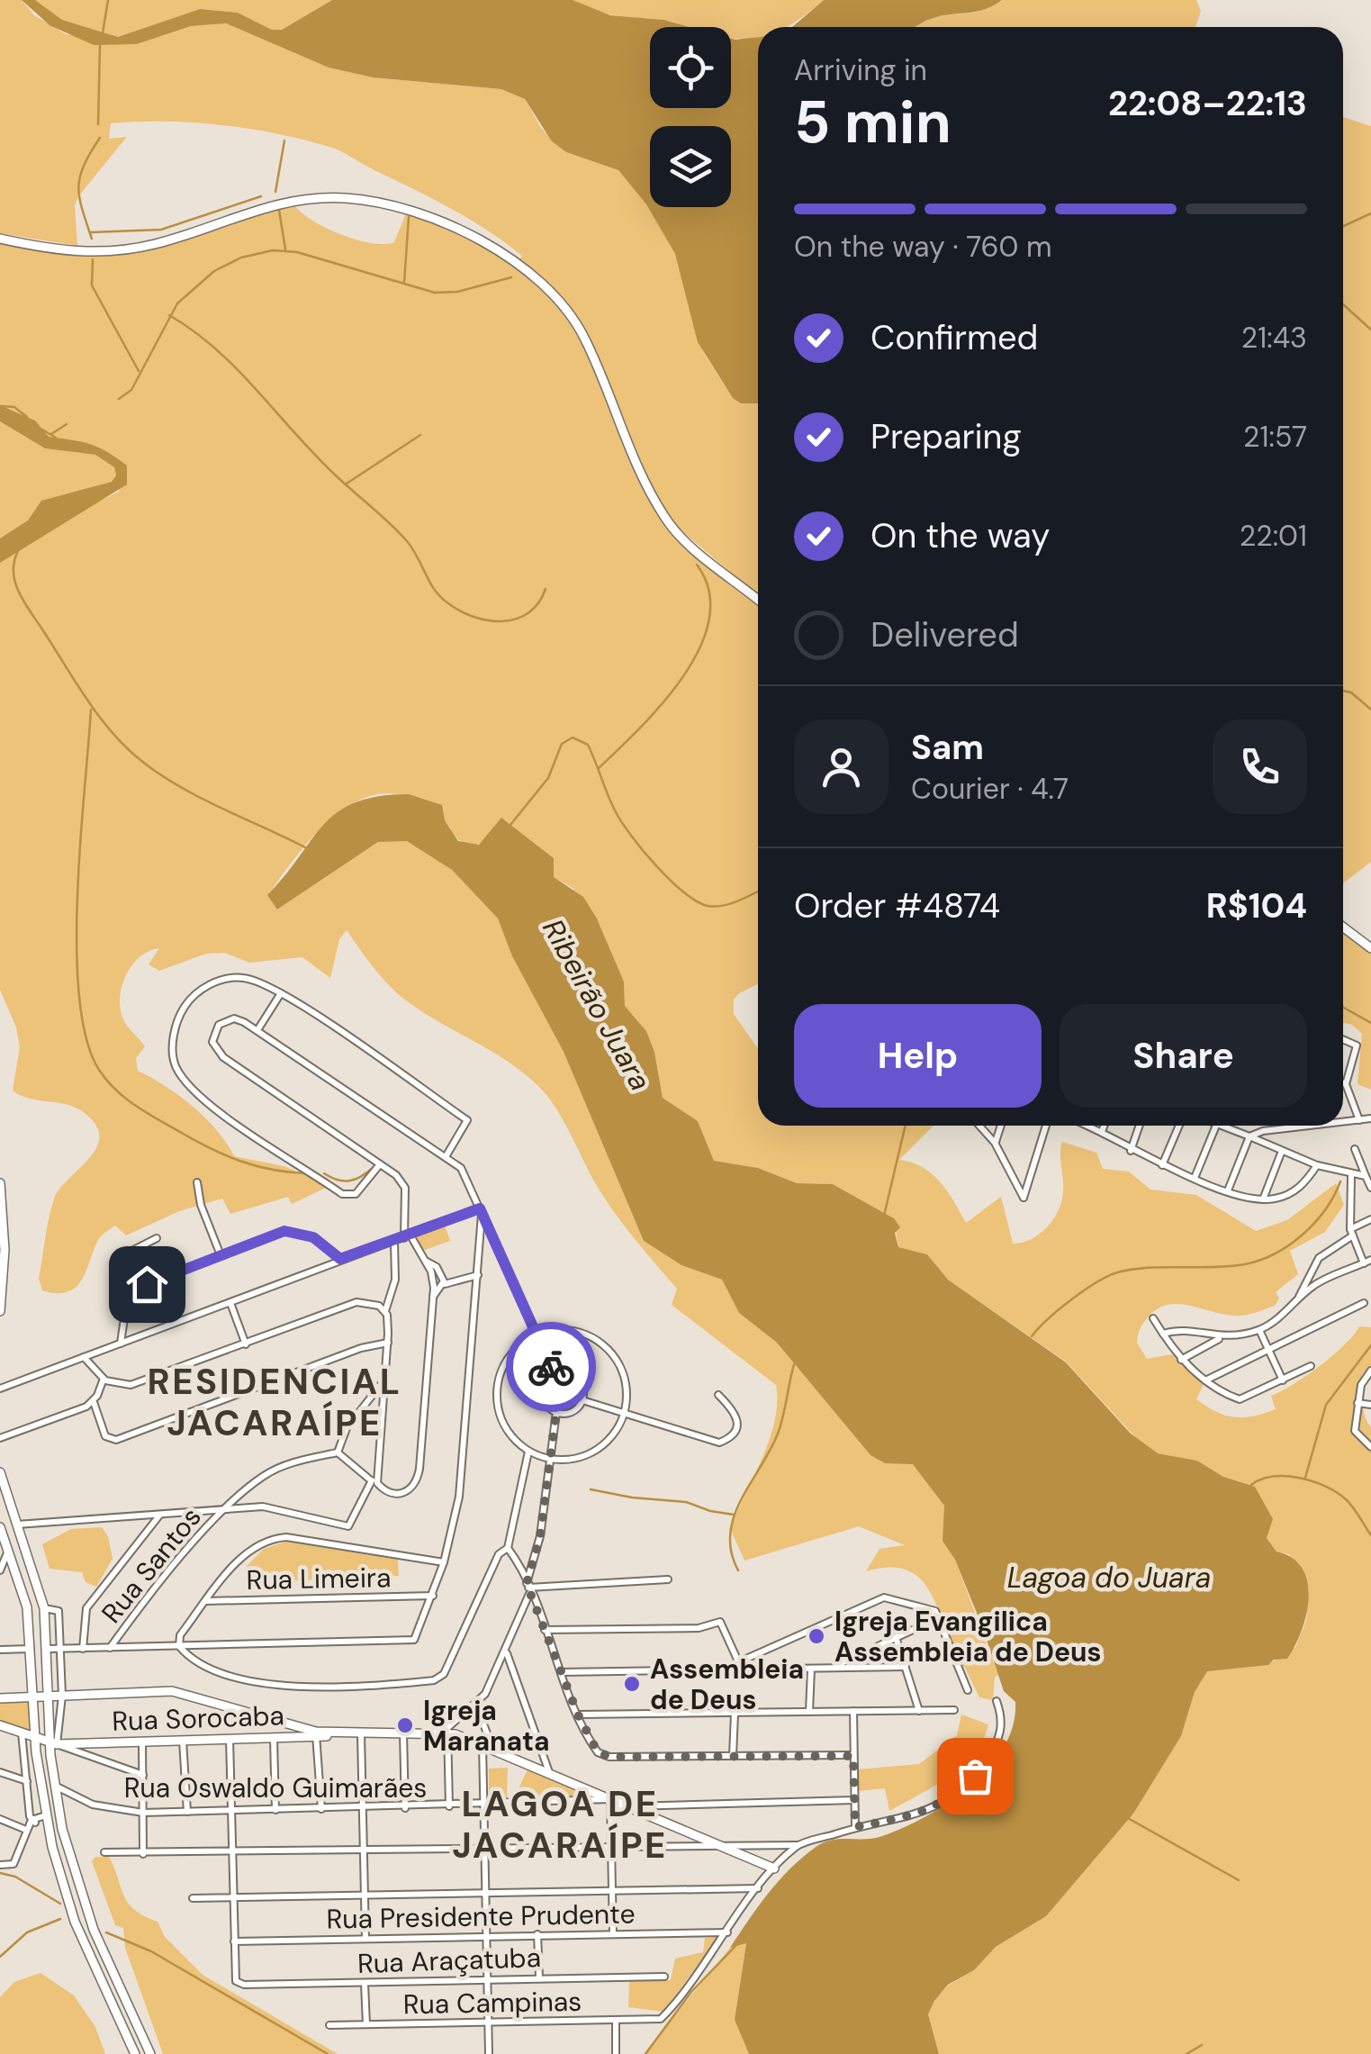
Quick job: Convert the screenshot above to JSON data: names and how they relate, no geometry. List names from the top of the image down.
{
  "streets": {
    "main road": ["Rua Sorocaba"],
    "street": [
      "Rua Santos",
      "Rua Limeira",
      "Rua Oswaldo Guimarães",
      "Rua Presidente Prudente",
      "Rua Araçatuba",
      "Rua Campinas"
    ]
  },
  "crossings": [
    ["Rua Presidente Prudente", "Rua Araçatuba"],
    ["Rua Presidente Prudente", "Rua Campinas"]
  ],
  "districts": ["RESIDENCIAL JACARAÍPE", "LAGOA DE JACARAÍPE"],
  "water": ["Ribeirão Juara", "Lagoa do Juara"],
  "places": ["Igreja Evangilica Assembleia de Deus", "Assembleia de Deus", "Igreja Maranata"],
  "page": {
    "heading": ["5 min", "Arriving in", "22:08–22:13"],
    "panel": [
      "Sam",
      "Courier · 4.7",
      "Order #4874",
      "R$104"
    ],
    "bar": "On the way · 760 m",
    "list": [
      ["Confirmed", "21:43"],
      ["Preparing", "21:57"],
      ["On the way", "22:01"],
      "Delivered"
    ],
    "buttons": ["Help", "Share"]
  }
}
